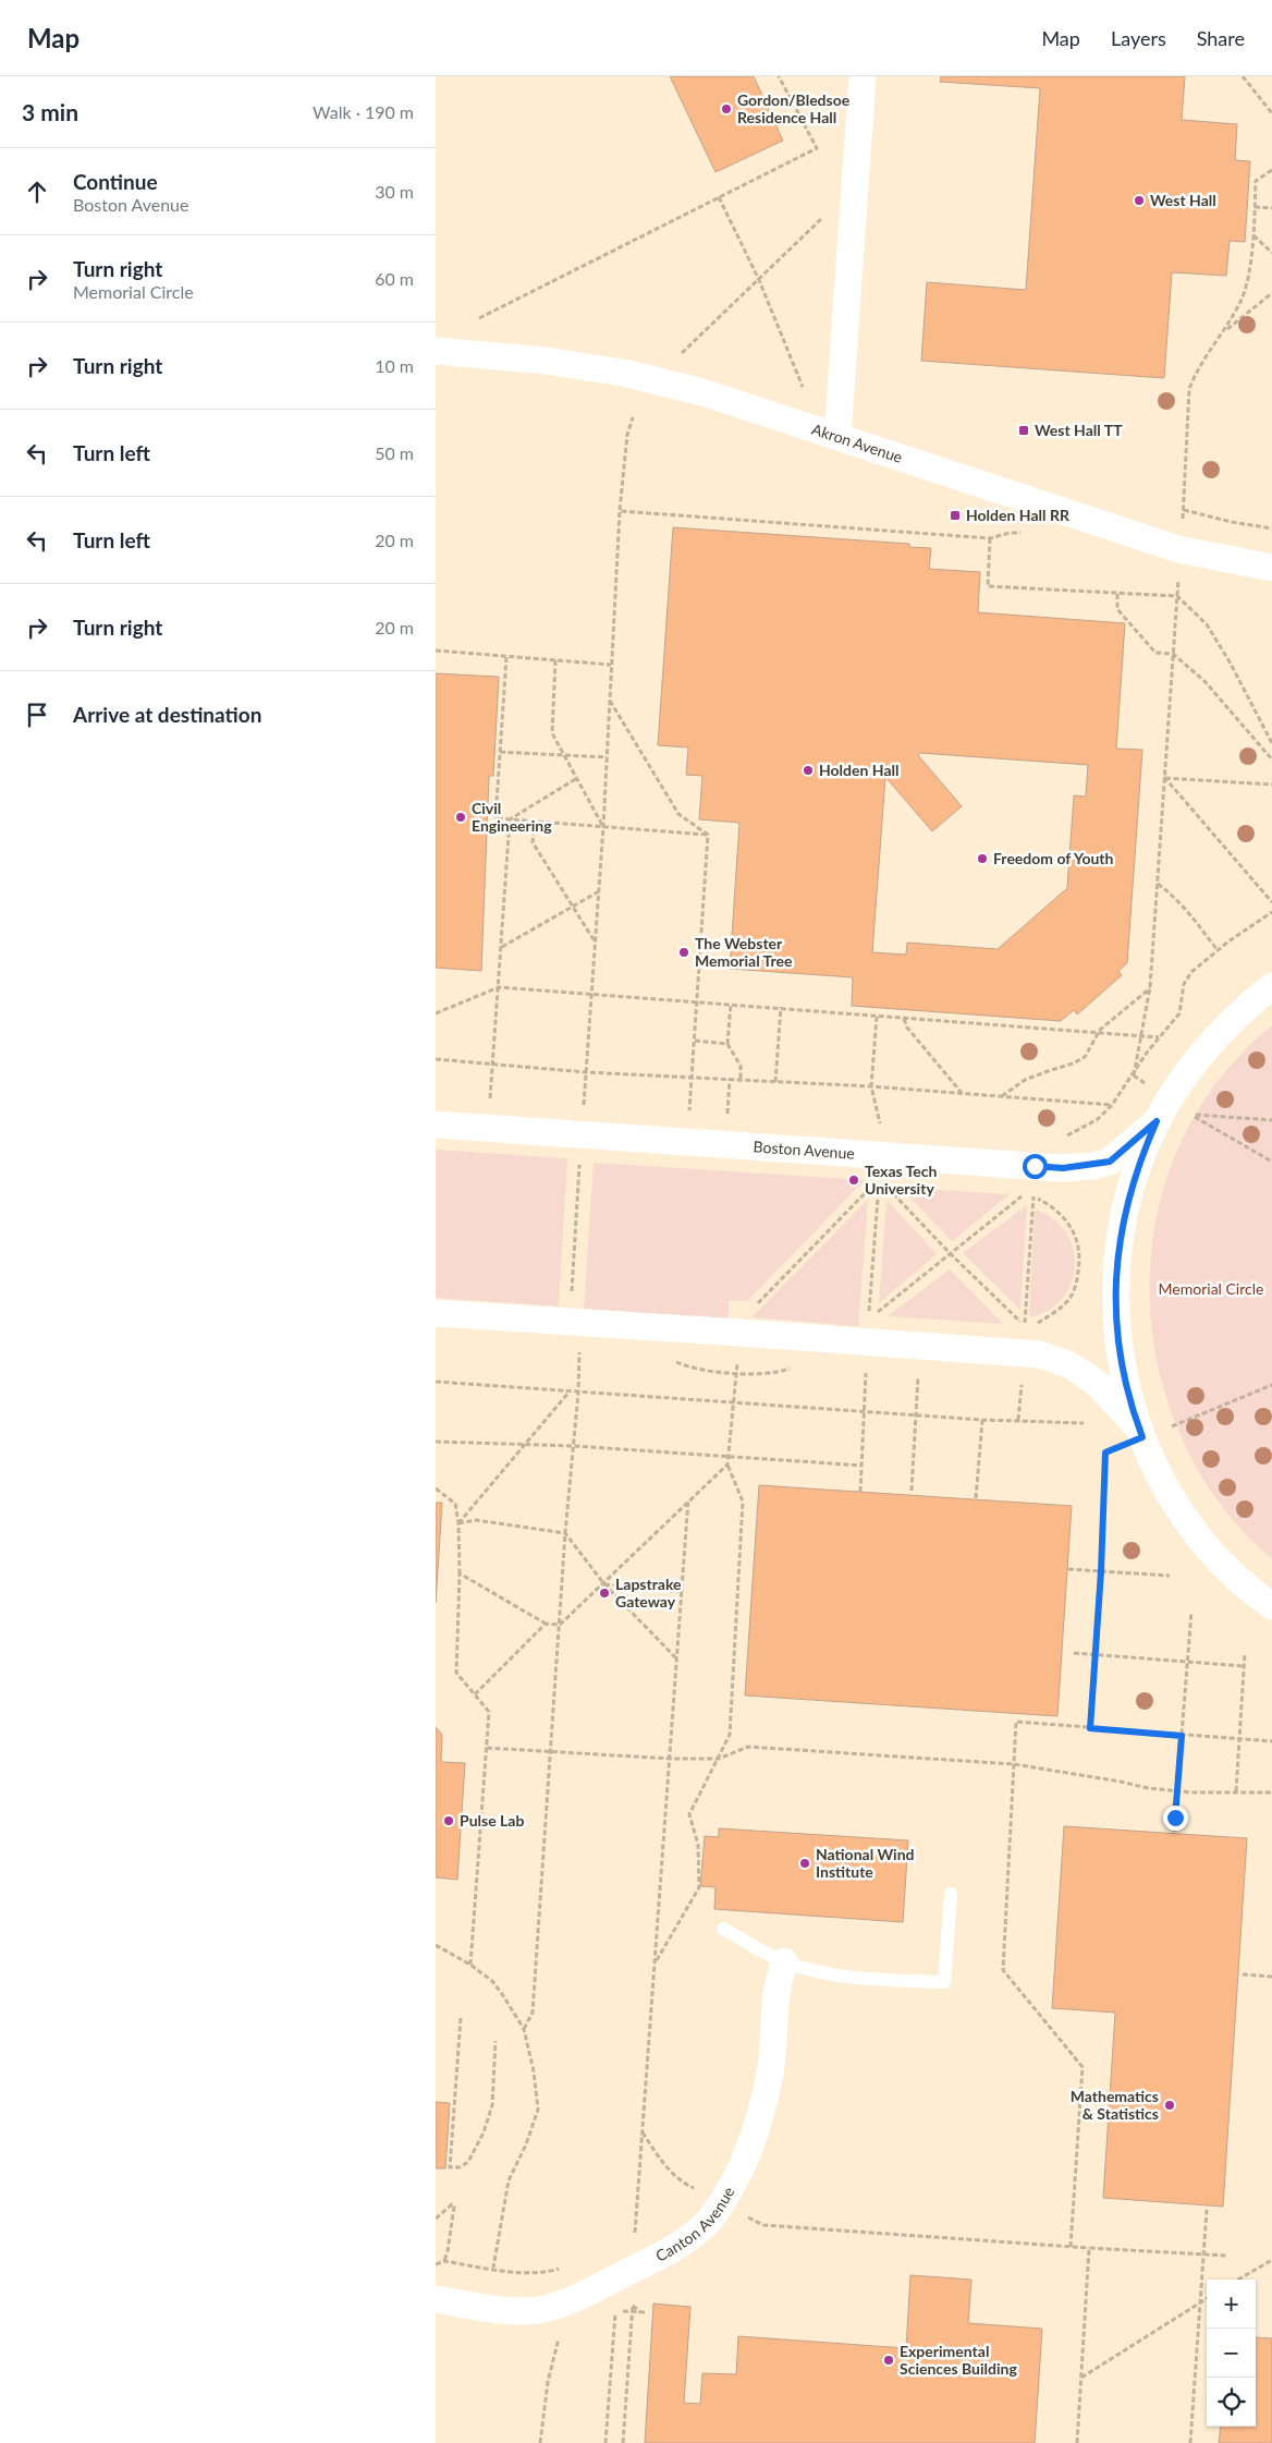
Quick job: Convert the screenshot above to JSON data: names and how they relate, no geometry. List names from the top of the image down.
{
  "streets": {
    "street": ["Akron Avenue", "Boston Avenue", "Canton Avenue"]
  },
  "parks": ["Memorial Circle"],
  "places": {
    "other": [
      "Gordon/Bledsoe Residence Hall",
      "West Hall",
      "Holden Hall",
      "Civil Engineering",
      "Freedom of Youth",
      "The Webster Memorial Tree",
      "Texas Tech University",
      "Lapstrake Gateway",
      "Pulse Lab",
      "National Wind Institute",
      "Mathematics & Statistics",
      "Experimental Sciences Building"
    ],
    "transit": ["West Hall TT", "Holden Hall RR"]
  },
  "page": {
    "header": "Map",
    "nav": ["Map", "Layers", "Share"],
    "heading": ["3 min", "Walk · 190 m"],
    "list": [
      ["Continue", "Boston Avenue", "30 m"],
      ["Turn right", "Memorial Circle", "60 m"],
      ["Turn right", "10 m"],
      ["Turn left", "50 m"],
      ["Turn left", "20 m"],
      ["Turn right", "20 m"],
      "Arrive at destination"
    ],
    "map_buttons": ["+", "−"]
  }
}
